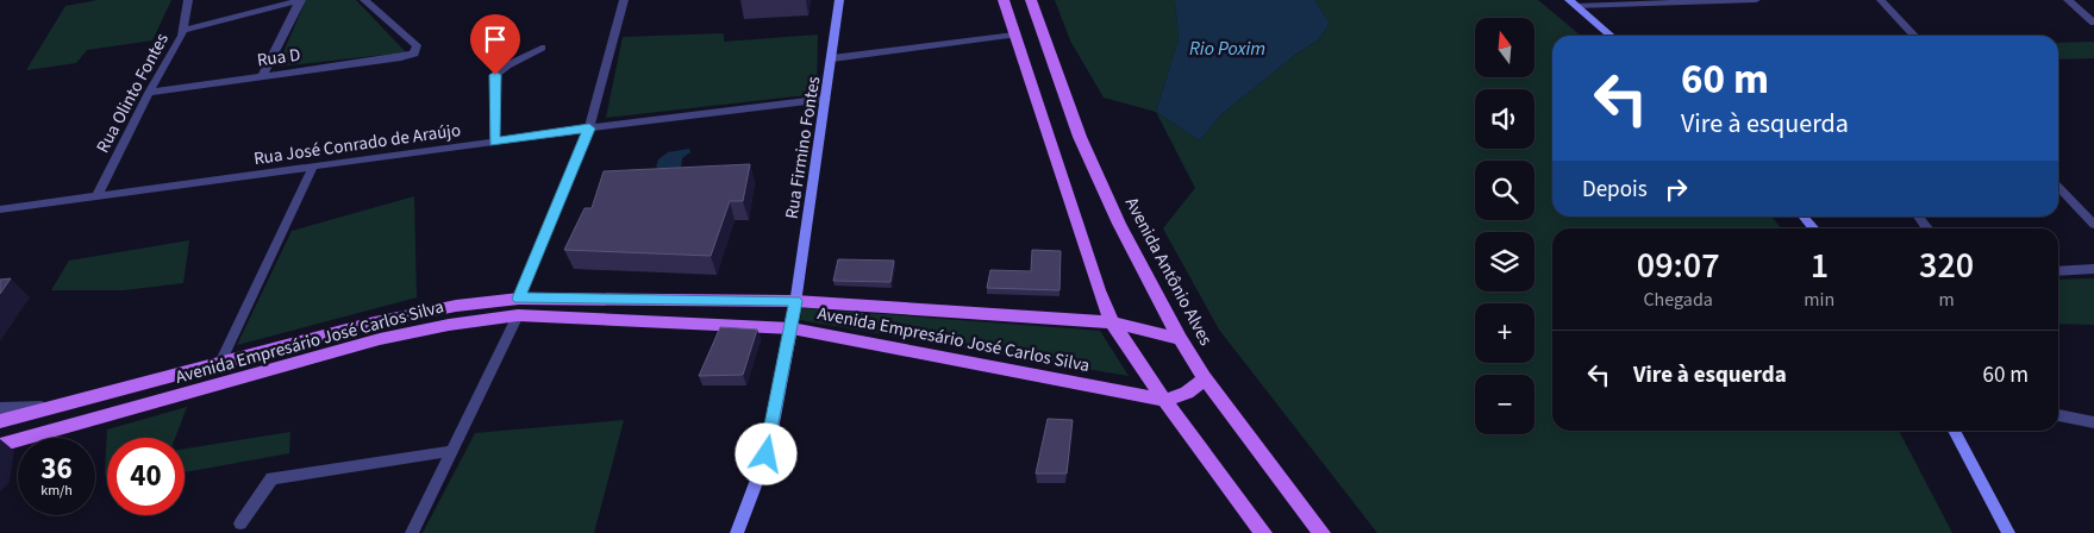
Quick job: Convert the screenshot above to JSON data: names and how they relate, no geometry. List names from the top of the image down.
{
  "streets": {
    "main road": ["Avenida Antônio Alves", "Avenida Empresário José Carlos Silva"],
    "street": [
      "Rua D",
      "Rua Olinto Fontes",
      "Rua José Conrado de Araújo",
      "Rua Firmino Fontes"
    ]
  },
  "crossings": [
    ["Rua D", "Rua Olinto Fontes"],
    ["Rua Olinto Fontes", "Rua José Conrado de Araújo"],
    ["Rua José Conrado de Araújo", "Rua Firmino Fontes"],
    ["Rua Firmino Fontes", "Avenida Empresário José Carlos Silva"],
    ["Avenida Antônio Alves", "Avenida Empresário José Carlos Silva"]
  ],
  "water": ["Rio Poxim"],
  "north": "top",
  "page": {
    "map_buttons": ["+", "−"],
    "turn": ["60 m", "Vire à esquerda"],
    "then": "Depois",
    "eta": [
      "09:07",
      "Chegada",
      "1",
      "min",
      "320",
      "m"
    ],
    "list": [
      {
        "name": "Vire à esquerda",
        "value": "60 m"
      }
    ],
    "speed": "36 km/h",
    "limit": "40"
  }
}
